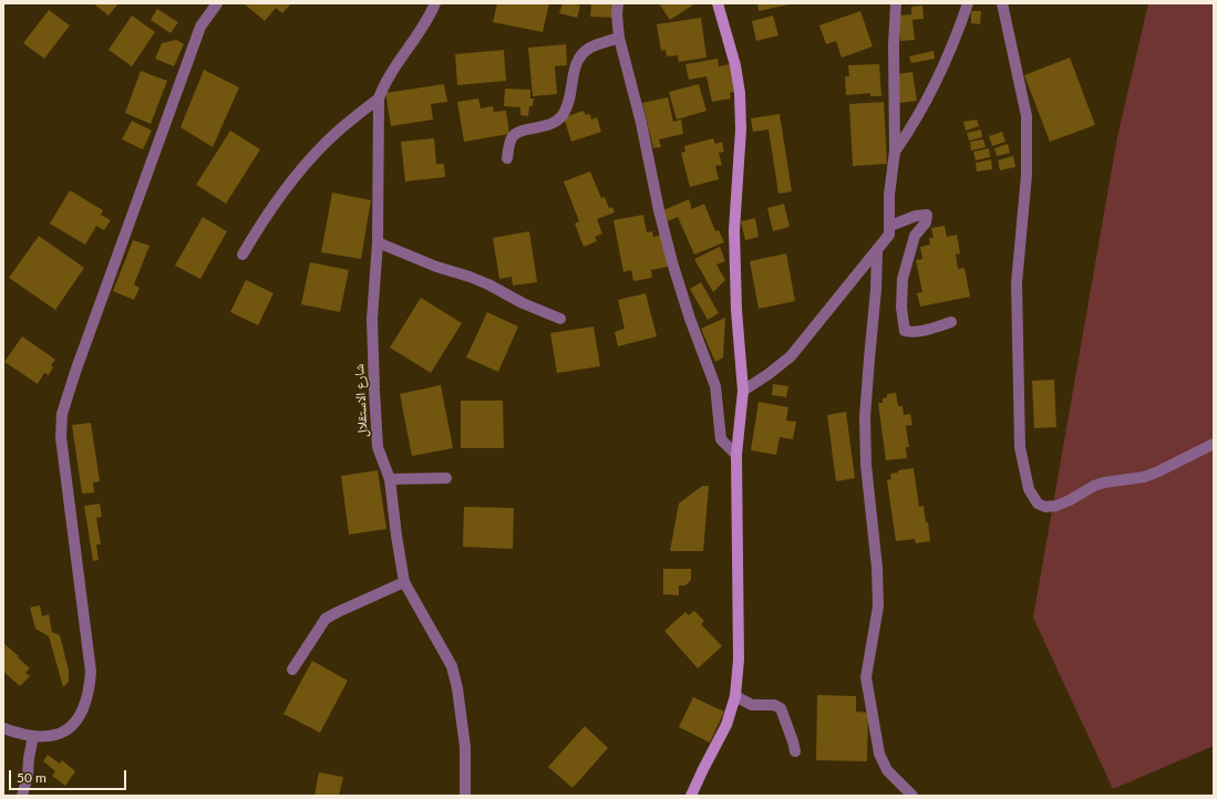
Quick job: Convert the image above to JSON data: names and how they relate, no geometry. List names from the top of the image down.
{
  "streets": {
    "street": ["شارع الاستقلال"]
  },
  "scale_bar": "50 m"
}
